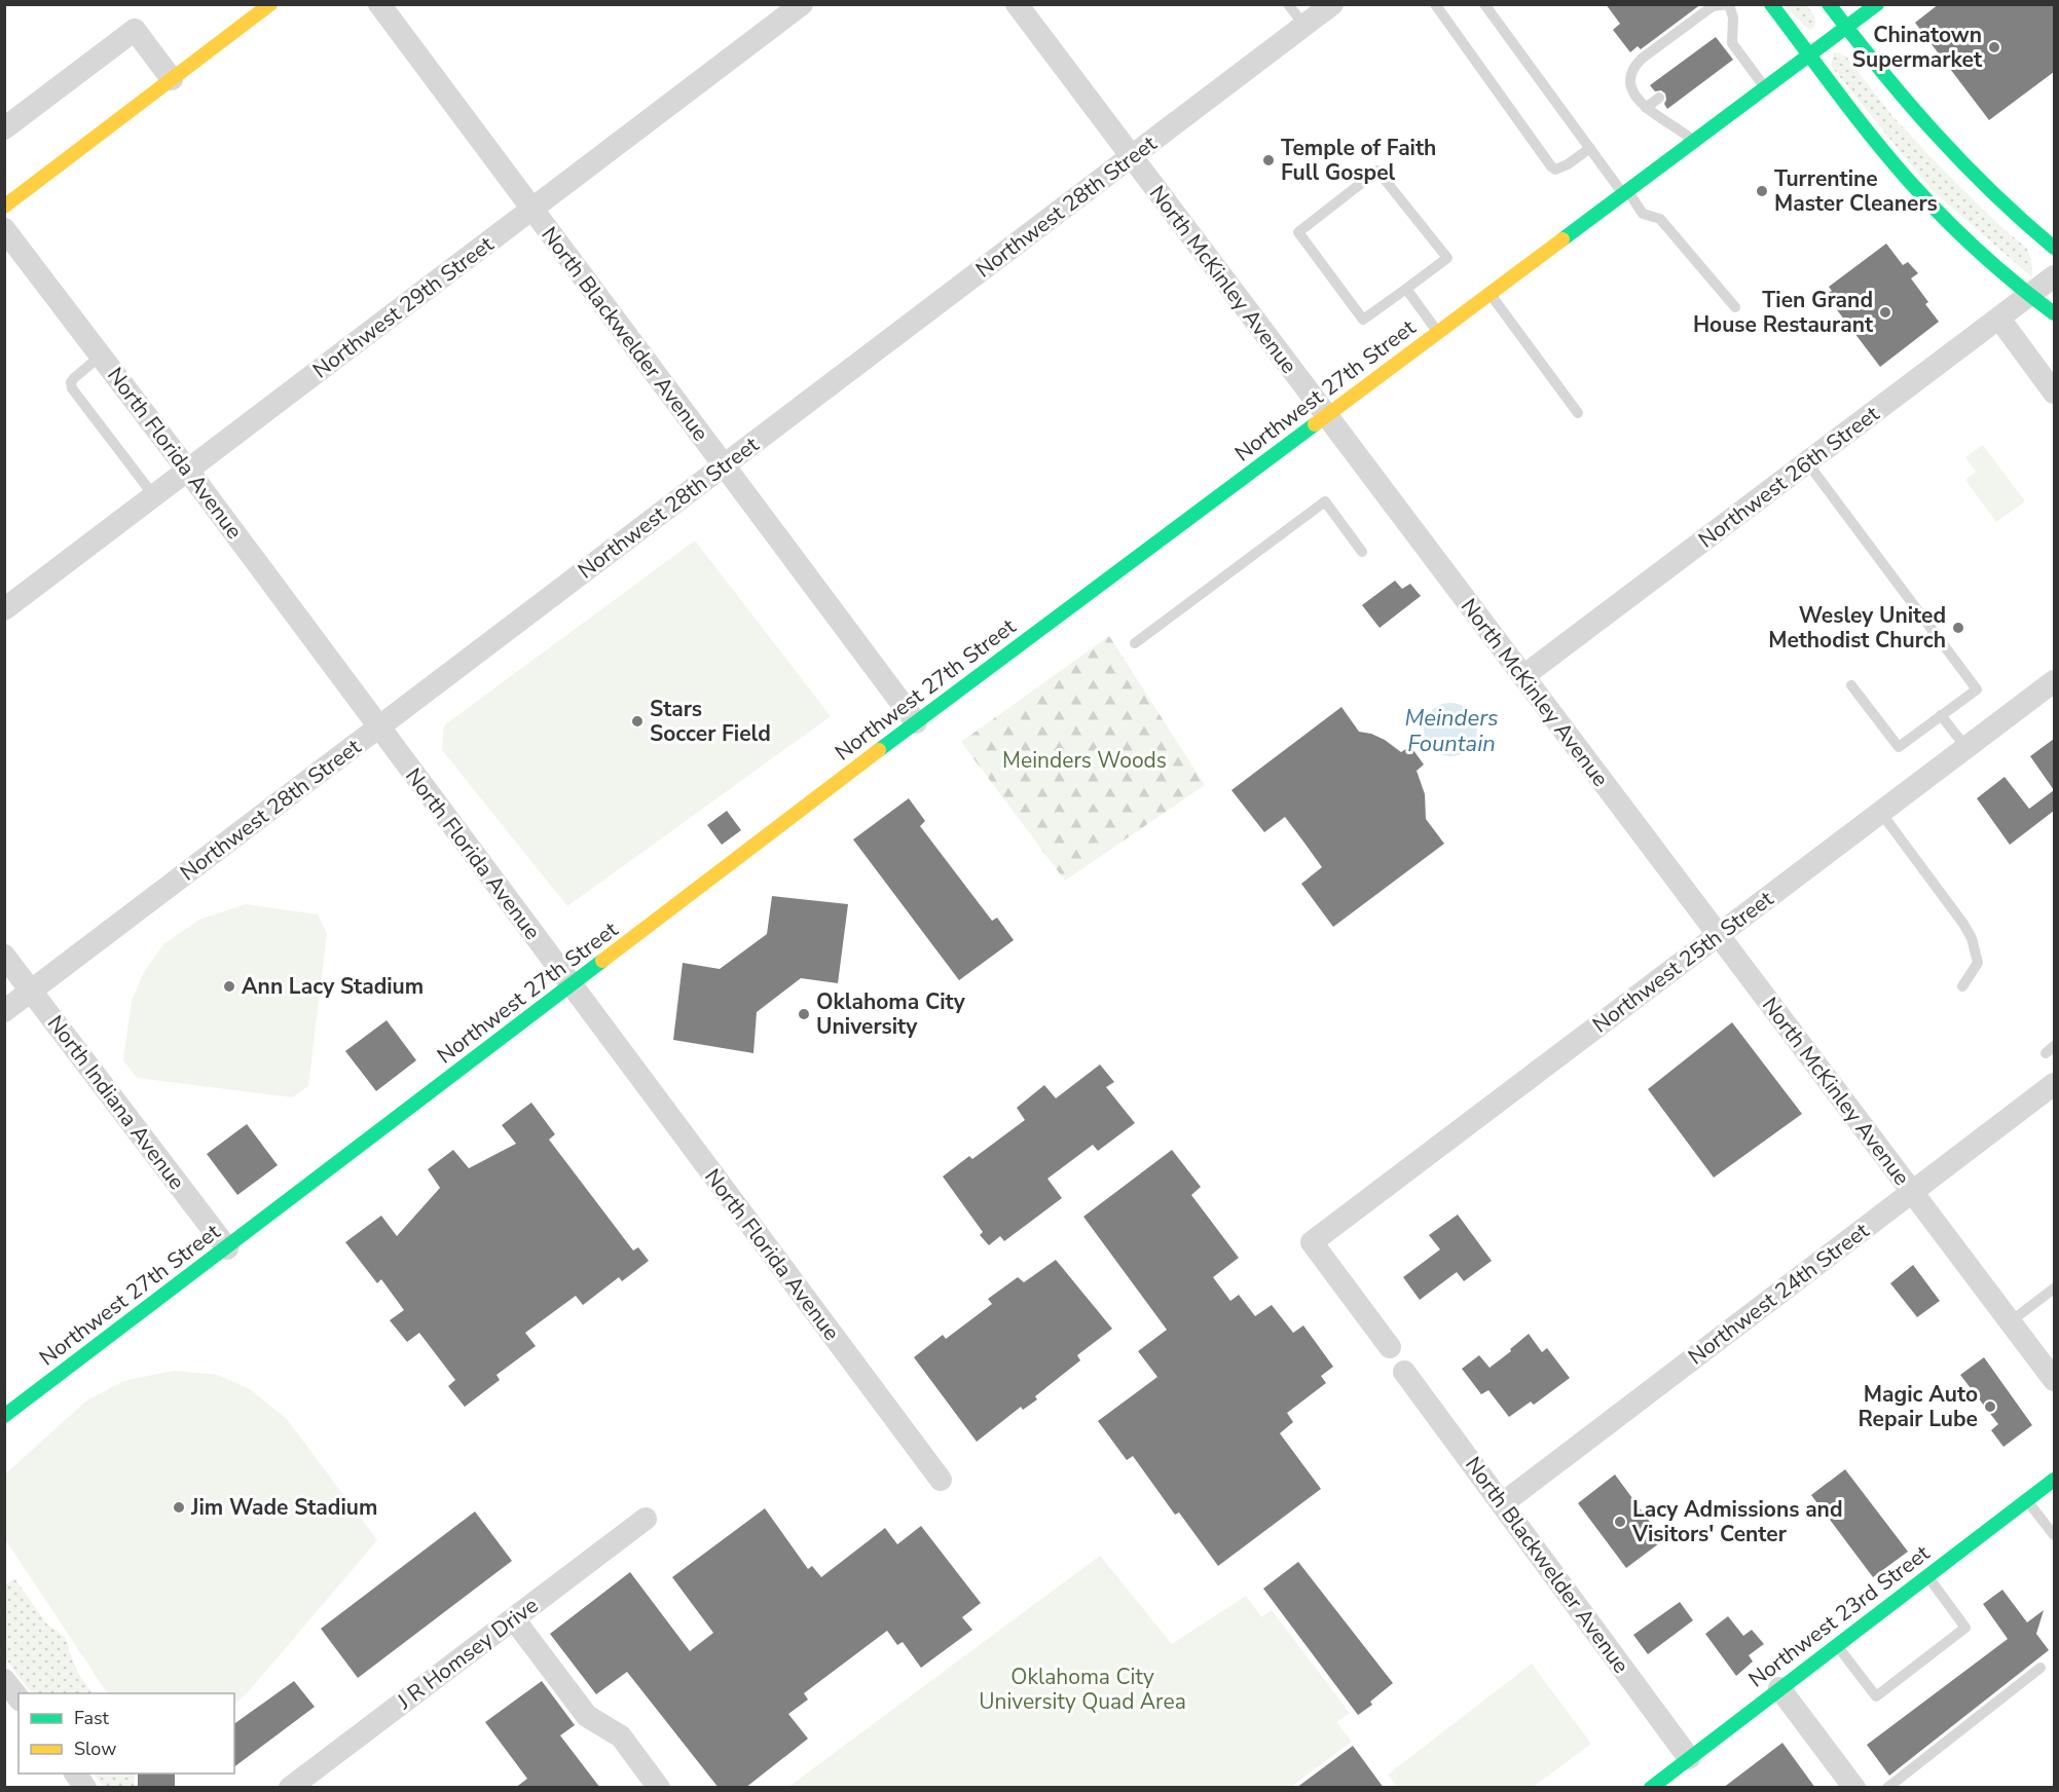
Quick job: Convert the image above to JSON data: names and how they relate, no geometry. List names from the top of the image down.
{
  "streets": {
    "street": [
      "Northwest 28th Street",
      "North McKinley Avenue",
      "Northwest 29th Street",
      "North Blackwelder Avenue",
      "Northwest 27th Street",
      "North Florida Avenue",
      "Northwest 26th Street",
      "Northwest 25th Street",
      "North Indiana Avenue",
      "Northwest 24th Street",
      "Northwest 23rd Street",
      "J R Homsey Drive"
    ]
  },
  "crossings": [
    ["Northwest 28th Street", "North McKinley Avenue"],
    ["Northwest 28th Street", "North Blackwelder Avenue"],
    ["Northwest 28th Street", "North Florida Avenue"],
    ["Northwest 28th Street", "North Indiana Avenue"],
    ["North McKinley Avenue", "Northwest 27th Street"],
    ["North McKinley Avenue", "Northwest 26th Street"],
    ["North McKinley Avenue", "Northwest 25th Street"],
    ["North McKinley Avenue", "Northwest 24th Street"],
    ["Northwest 29th Street", "North Blackwelder Avenue"],
    ["Northwest 29th Street", "North Florida Avenue"],
    ["North Blackwelder Avenue", "Northwest 27th Street"],
    ["North Blackwelder Avenue", "Northwest 24th Street"],
    ["North Blackwelder Avenue", "Northwest 23rd Street"],
    ["Northwest 27th Street", "North Florida Avenue"],
    ["Northwest 27th Street", "North Indiana Avenue"]
  ],
  "water": ["Meinders Fountain"],
  "parks": ["Meinders Woods", "Oklahoma City University Quad Area"],
  "places": [
    "Chinatown Supermarket",
    "Temple of Faith Full Gospel",
    "Turrentine Master Cleaners",
    "Tien Grand House Restaurant",
    "Wesley United Methodist Church",
    "Stars Soccer Field",
    "Ann Lacy Stadium",
    "Oklahoma City University",
    "Magic Auto Repair Lube",
    "Jim Wade Stadium",
    "Lacy Admissions and Visitors' Center"
  ],
  "legend": ["Fast", "Slow"]
}
